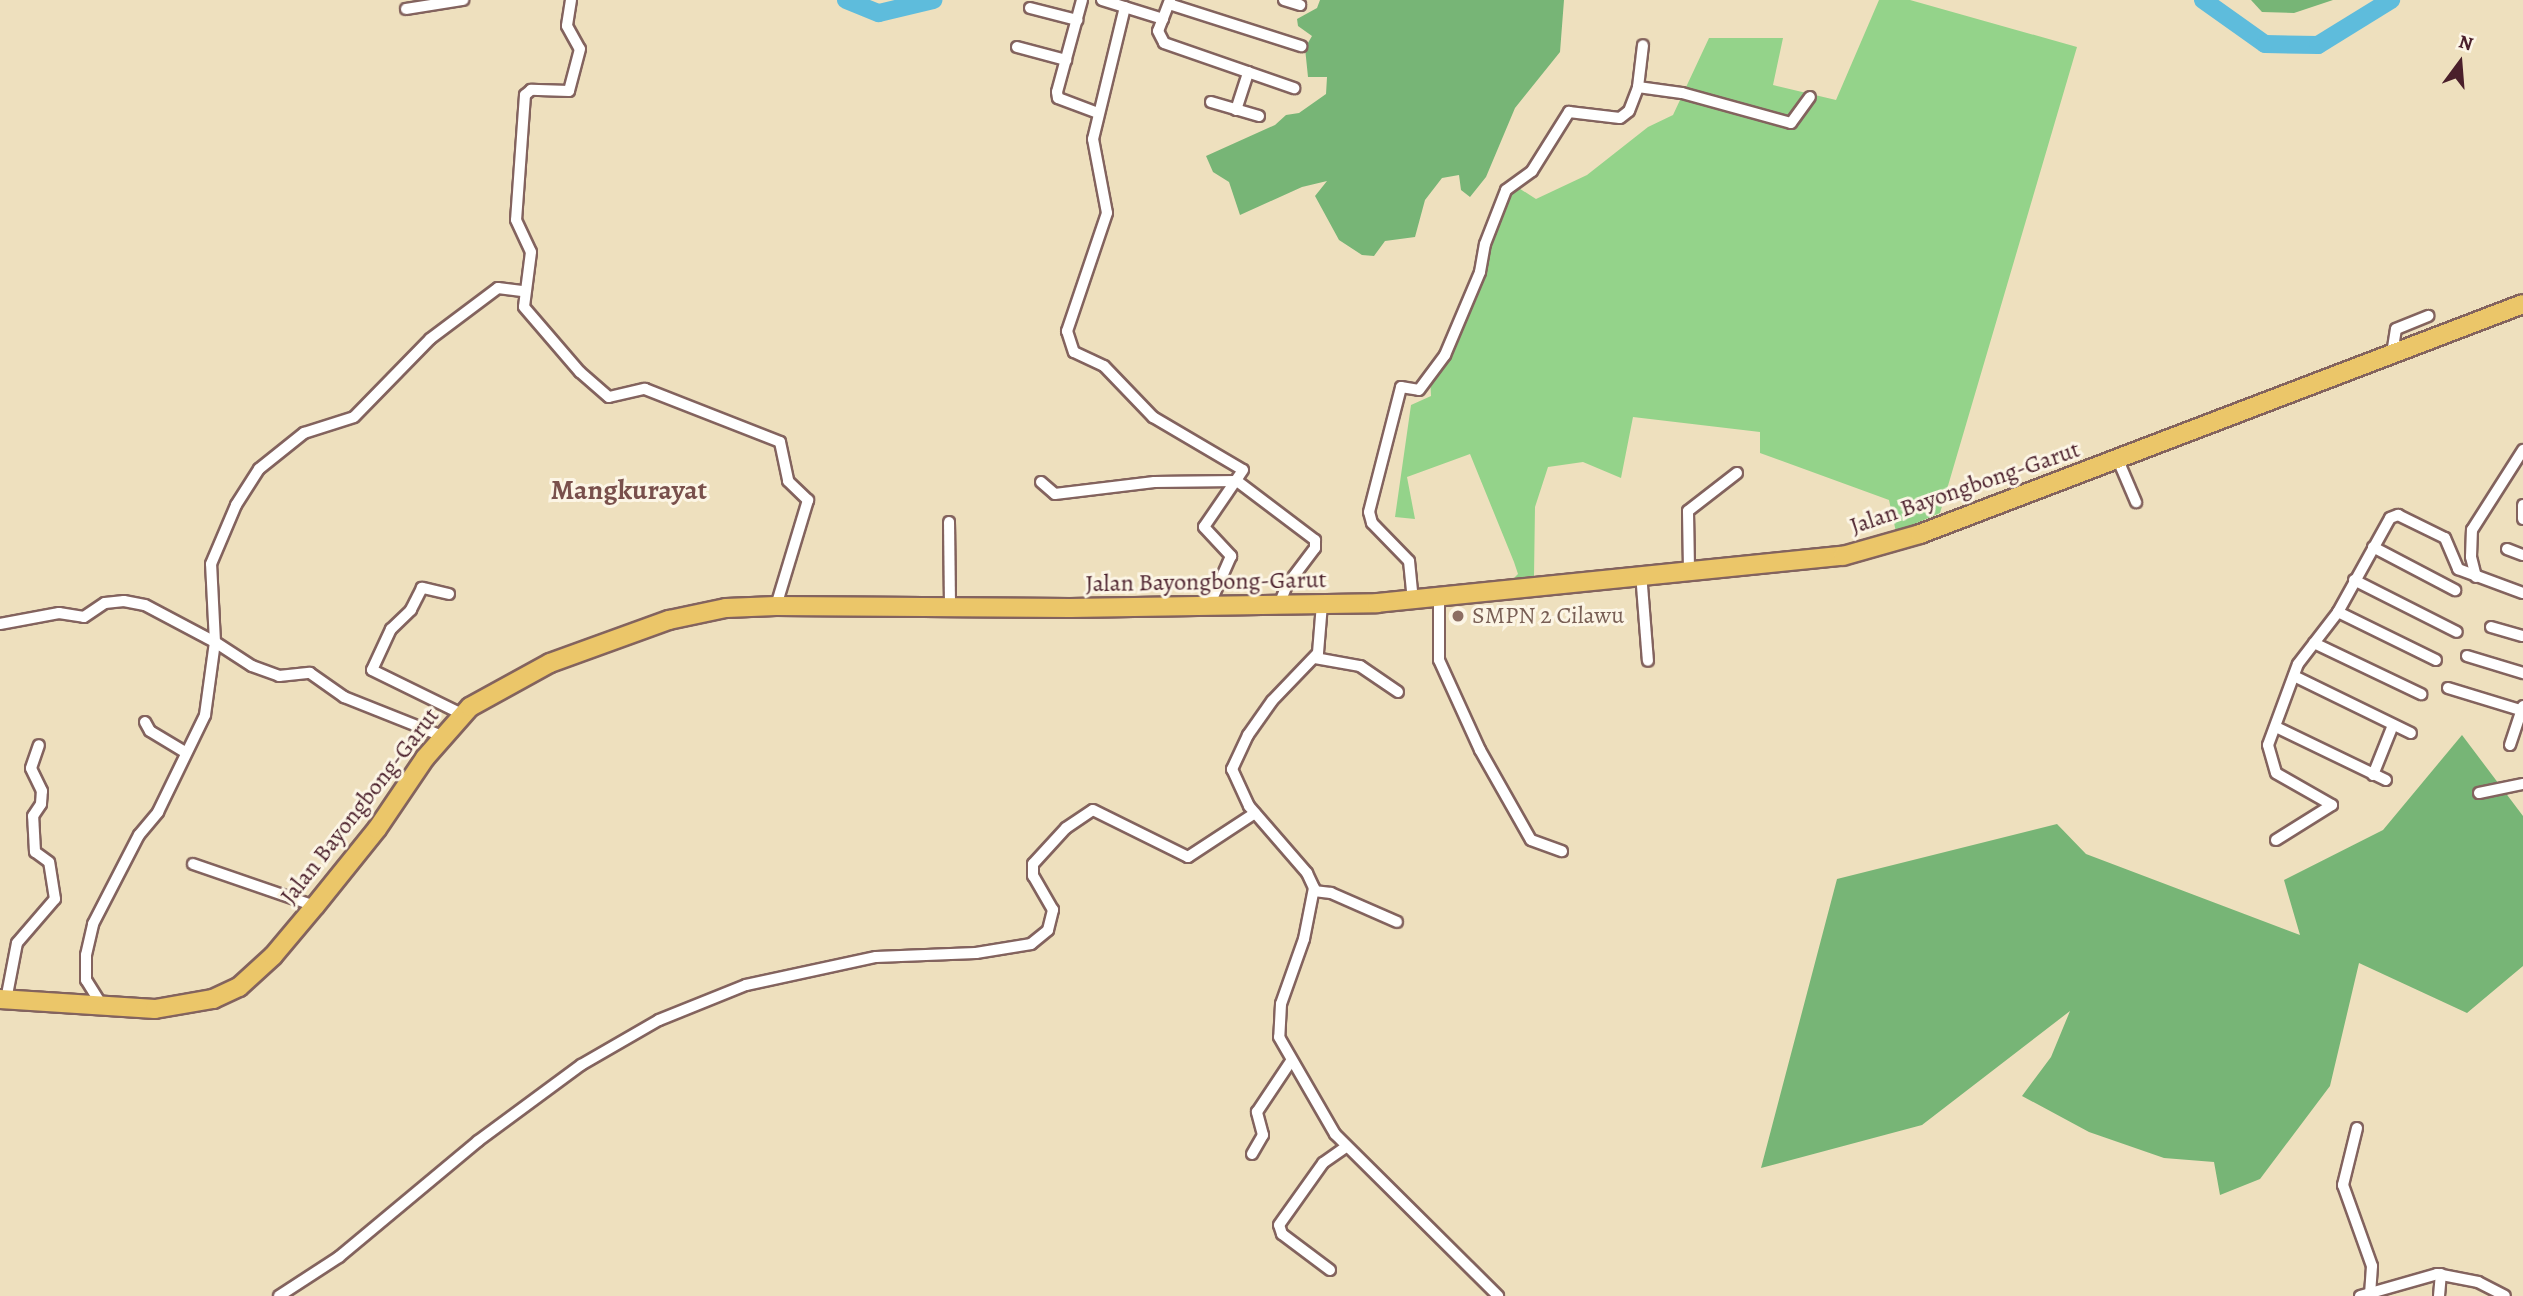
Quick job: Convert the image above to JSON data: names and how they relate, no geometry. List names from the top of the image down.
{
  "streets": {
    "main road": ["Jalan Bayongbong-Garut"]
  },
  "districts": ["Mangkurayat"],
  "places": ["SMPN 2 Cilawu"],
  "north": "top"
}
